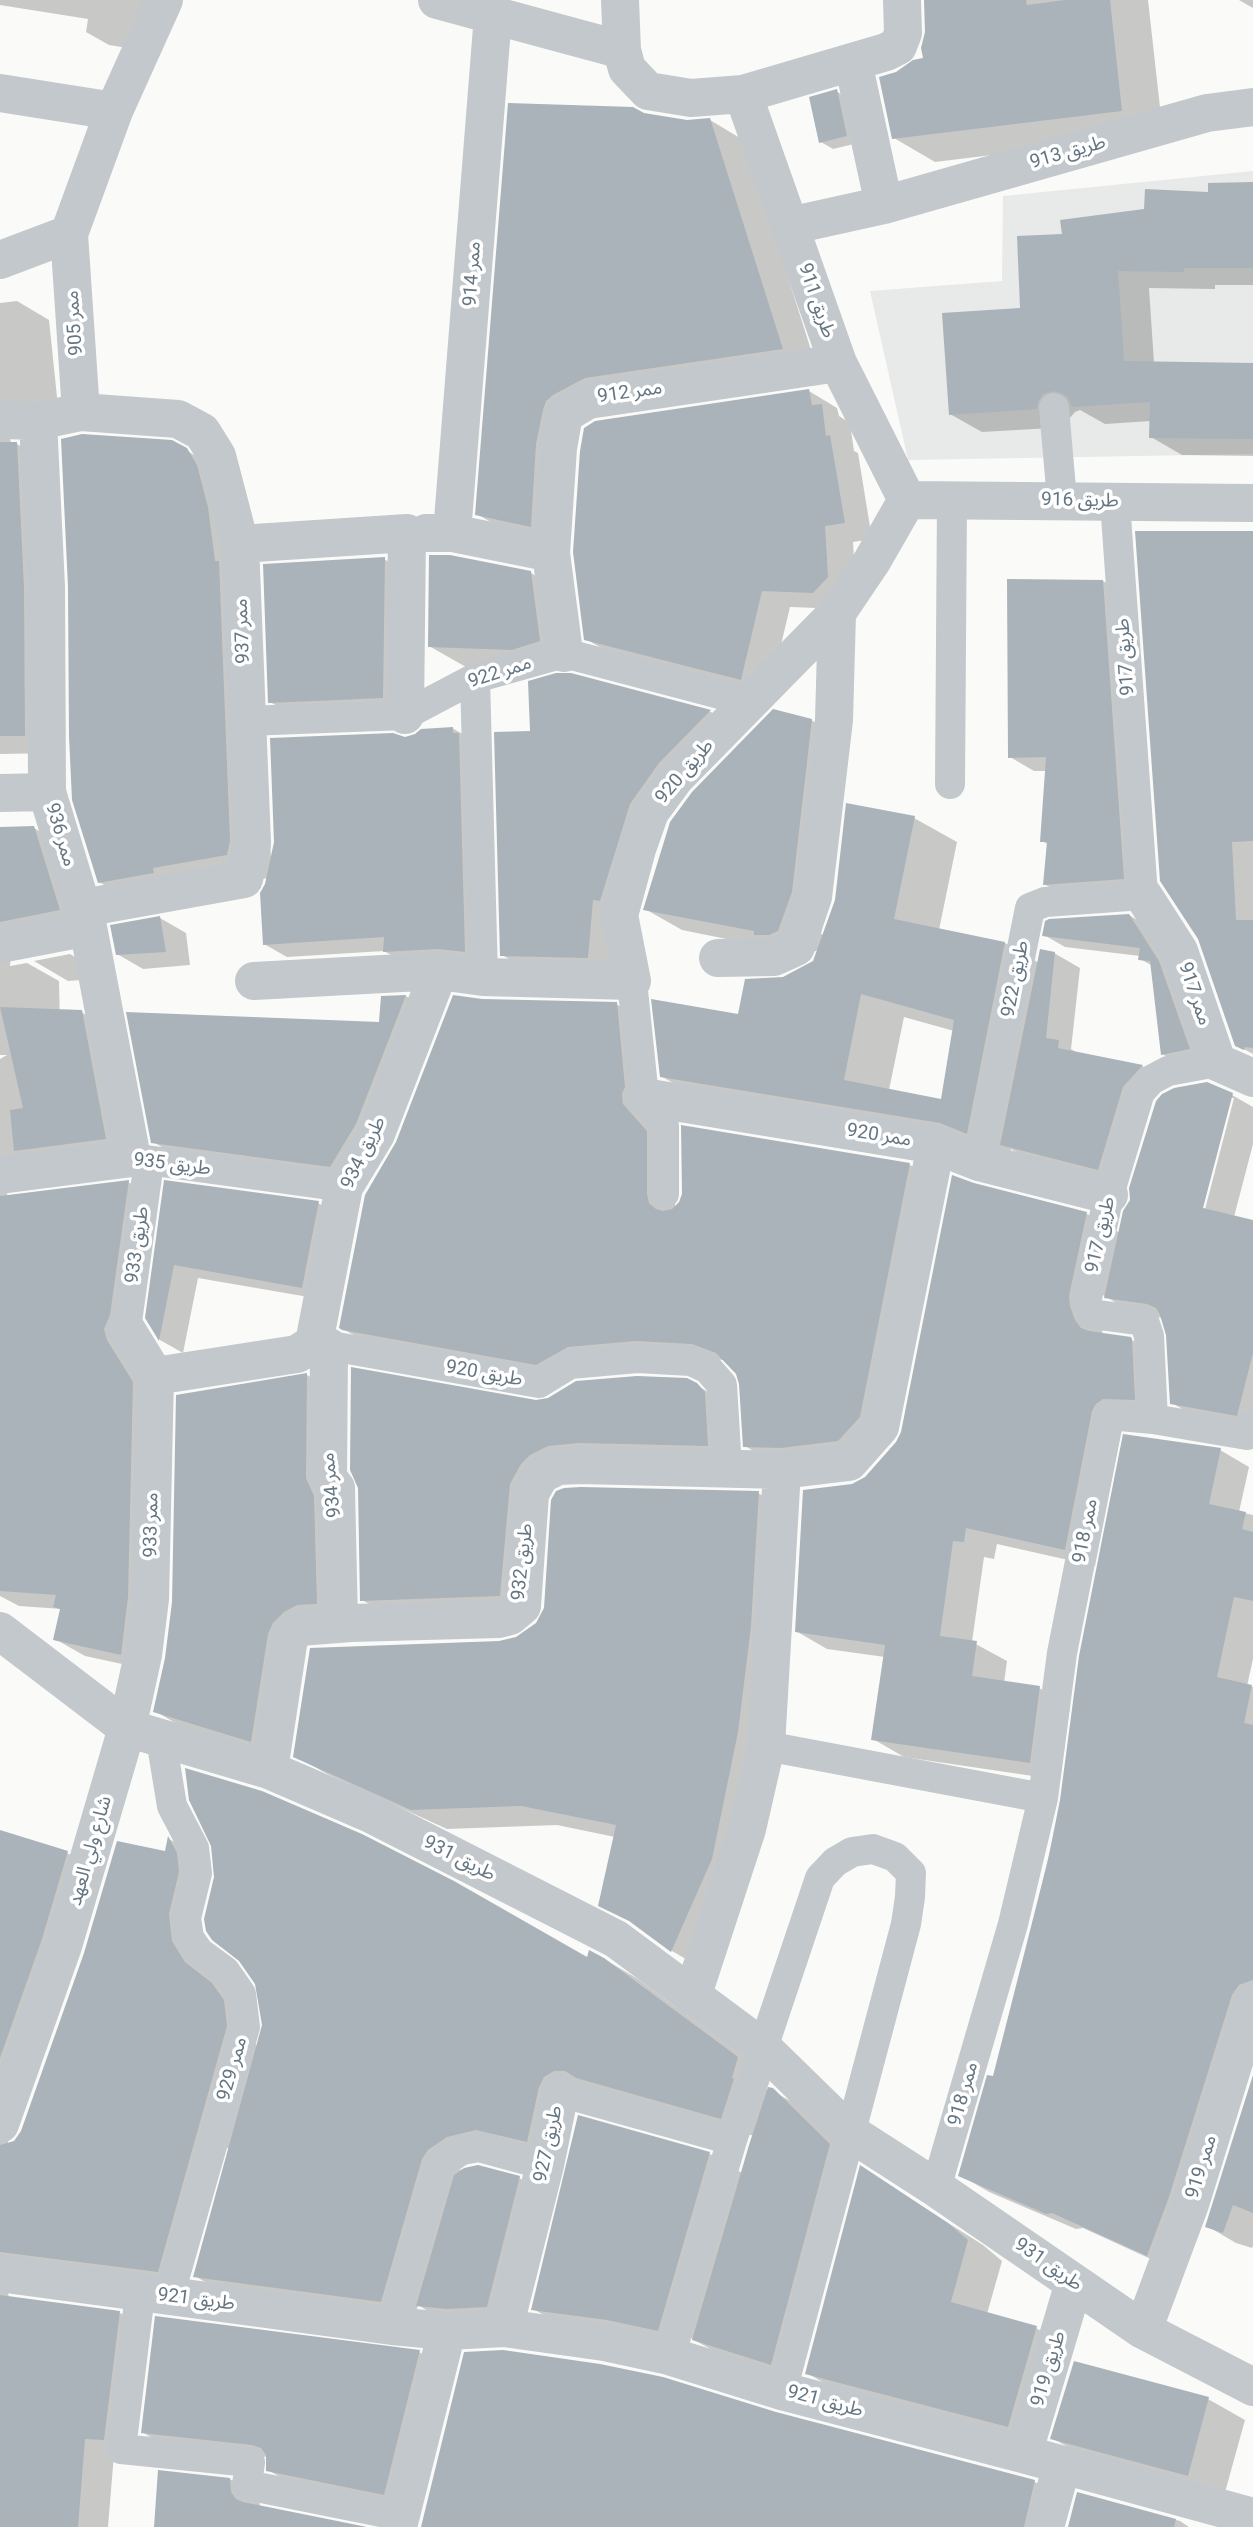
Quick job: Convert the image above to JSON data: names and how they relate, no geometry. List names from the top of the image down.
{
  "streets": {
    "street": [
      "طريق 913",
      "ممر 914",
      "طريق 911",
      "ممر 905",
      "ممر 912",
      "طريق 916",
      "ممر 937",
      "طريق 920",
      "ممر 936",
      "ممر 917",
      "ممر 920",
      "طريق 934",
      "طريق 935",
      "ممر 934",
      "ممر 933",
      "طريق 932",
      "شارع ولي العهد",
      "طريق 931",
      "طريق 927",
      "ممر 919",
      "طريق 921",
      "طريق 919"
    ],
    "lane": [
      "طريق 917",
      "ممر 922",
      "طريق 922",
      "طريق 933",
      "ممر 918",
      "ممر 929"
    ]
  },
  "crossings": [
    ["طريق 913", "طريق 911"],
    ["طريق 911", "ممر 912"],
    ["طريق 911", "طريق 916"],
    ["ممر 905", "ممر 937"],
    ["ممر 912", "ممر 922"],
    ["طريق 916", "طريق 917"],
    ["ممر 937", "ممر 922"],
    ["ممر 937", "ممر 936"],
    ["طريق 917", "طريق 922"],
    ["طريق 917", "ممر 917"],
    ["طريق 917", "ممر 920"],
    ["طريق 917", "ممر 918"],
    ["طريق 920", "ممر 920"],
    ["طريق 920", "طريق 934"],
    ["طريق 920", "ممر 934"],
    ["طريق 920", "طريق 932"],
    ["ممر 936", "طريق 935"],
    ["ممر 936", "طريق 933"],
    ["طريق 922", "ممر 917"],
    ["طريق 922", "ممر 920"],
    ["ممر 920", "طريق 932"],
    ["طريق 934", "طريق 935"],
    ["طريق 934", "ممر 934"],
    ["طريق 935", "طريق 933"],
    ["ممر 934", "طريق 932"],
    ["ممر 933", "شارع ولي العهد"],
    ["ممر 933", "طريق 931"],
    ["ممر 933", "ممر 929"],
    ["ممر 918", "طريق 931"],
    ["طريق 932", "طريق 931"],
    ["شارع ولي العهد", "طريق 931"],
    ["شارع ولي العهد", "ممر 929"],
    ["طريق 931", "ممر 929"],
    ["طريق 931", "ممر 919"],
    ["طريق 931", "طريق 919"],
    ["ممر 929", "طريق 921"],
    ["طريق 927", "طريق 921"],
    ["طريق 921", "طريق 919"]
  ]
}
